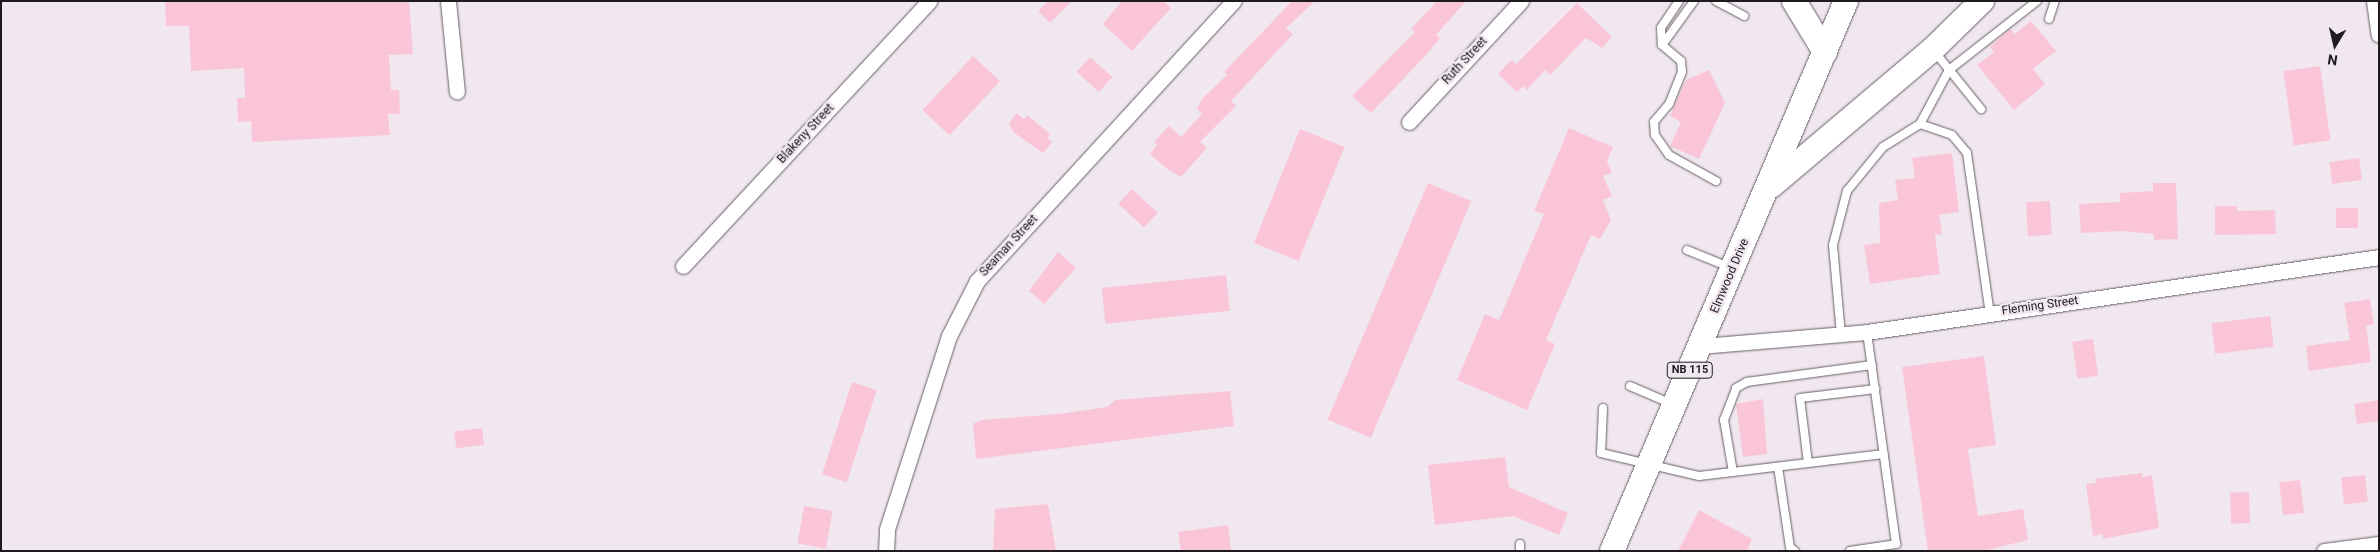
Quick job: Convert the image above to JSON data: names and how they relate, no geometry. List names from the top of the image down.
{
  "streets": {
    "main road": ["Elmwood Drive", "NB 115"],
    "street": [
      "Ruth Street",
      "Blakeny Street",
      "Seaman Street",
      "Fleming Street"
    ]
  },
  "crossings": [
    ["Elmwood Drive", "Fleming Street"]
  ],
  "north": "bottom"
}
